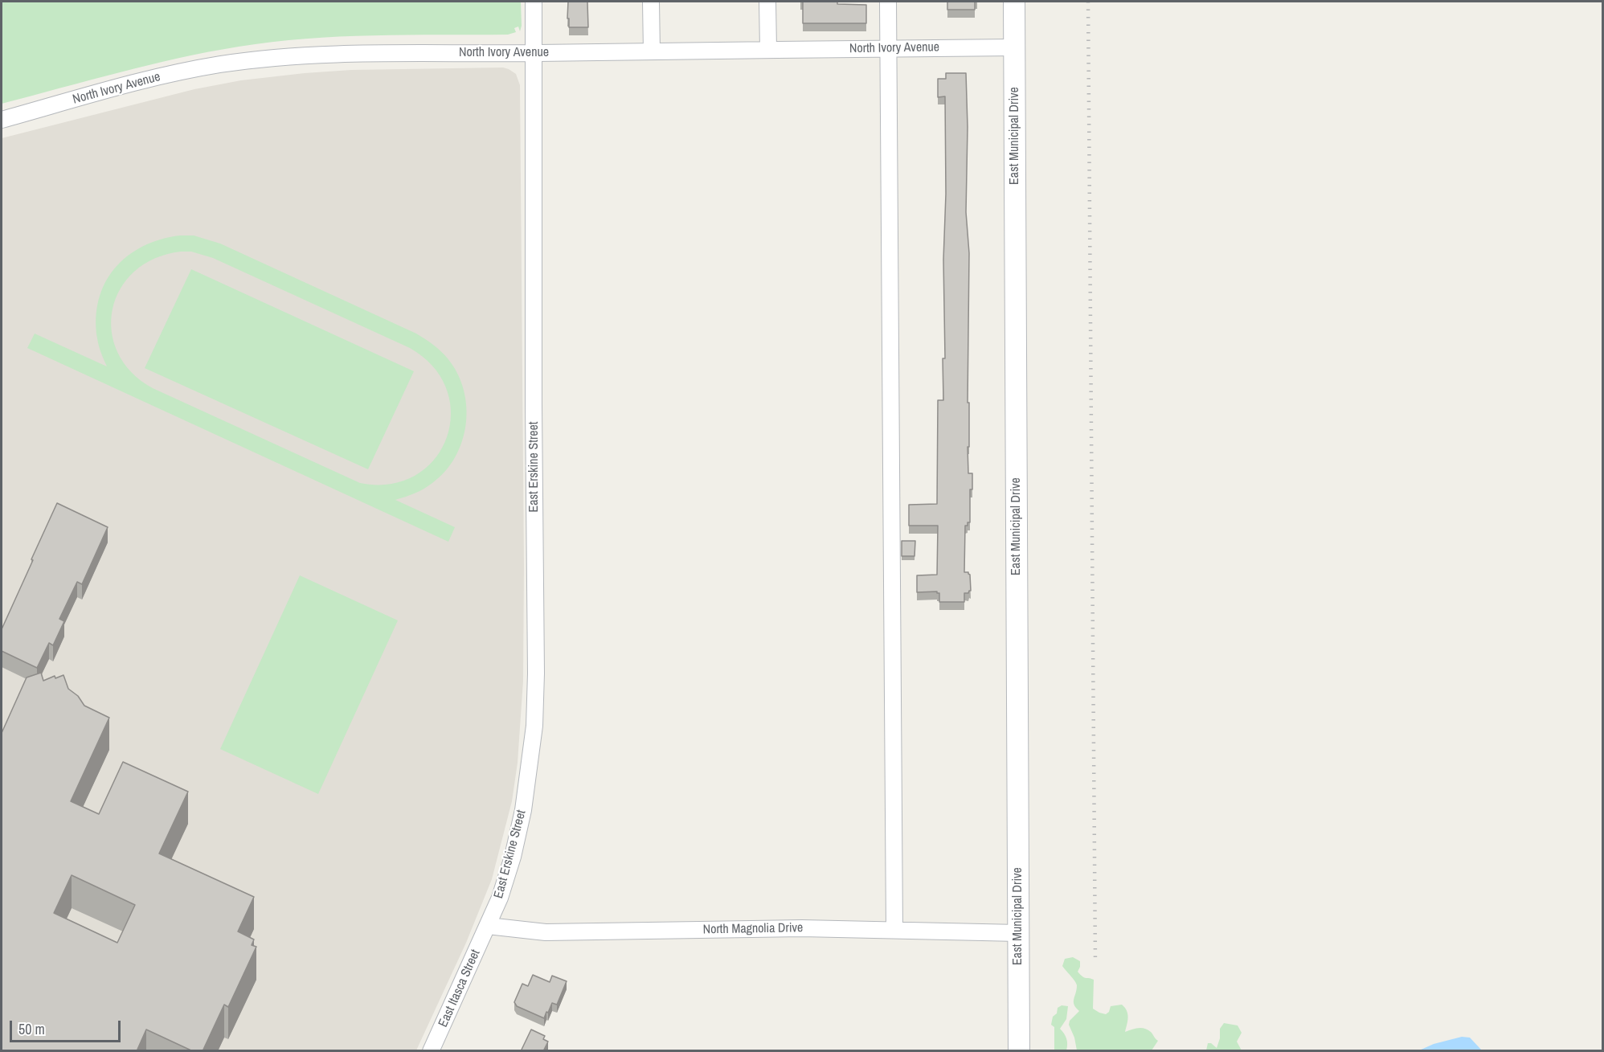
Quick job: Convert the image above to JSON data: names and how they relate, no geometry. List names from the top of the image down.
{
  "streets": {
    "street": [
      "North Ivory Avenue",
      "East Municipal Drive",
      "East Erskine Street",
      "North Magnolia Drive",
      "East Itasca Street"
    ]
  },
  "crossings": [
    ["North Ivory Avenue", "East Municipal Drive"],
    ["North Ivory Avenue", "East Erskine Street"],
    ["East Municipal Drive", "North Magnolia Drive"],
    ["East Erskine Street", "North Magnolia Drive"],
    ["East Erskine Street", "East Itasca Street"],
    ["North Magnolia Drive", "East Itasca Street"]
  ],
  "scale_bar": "50 m"
}
